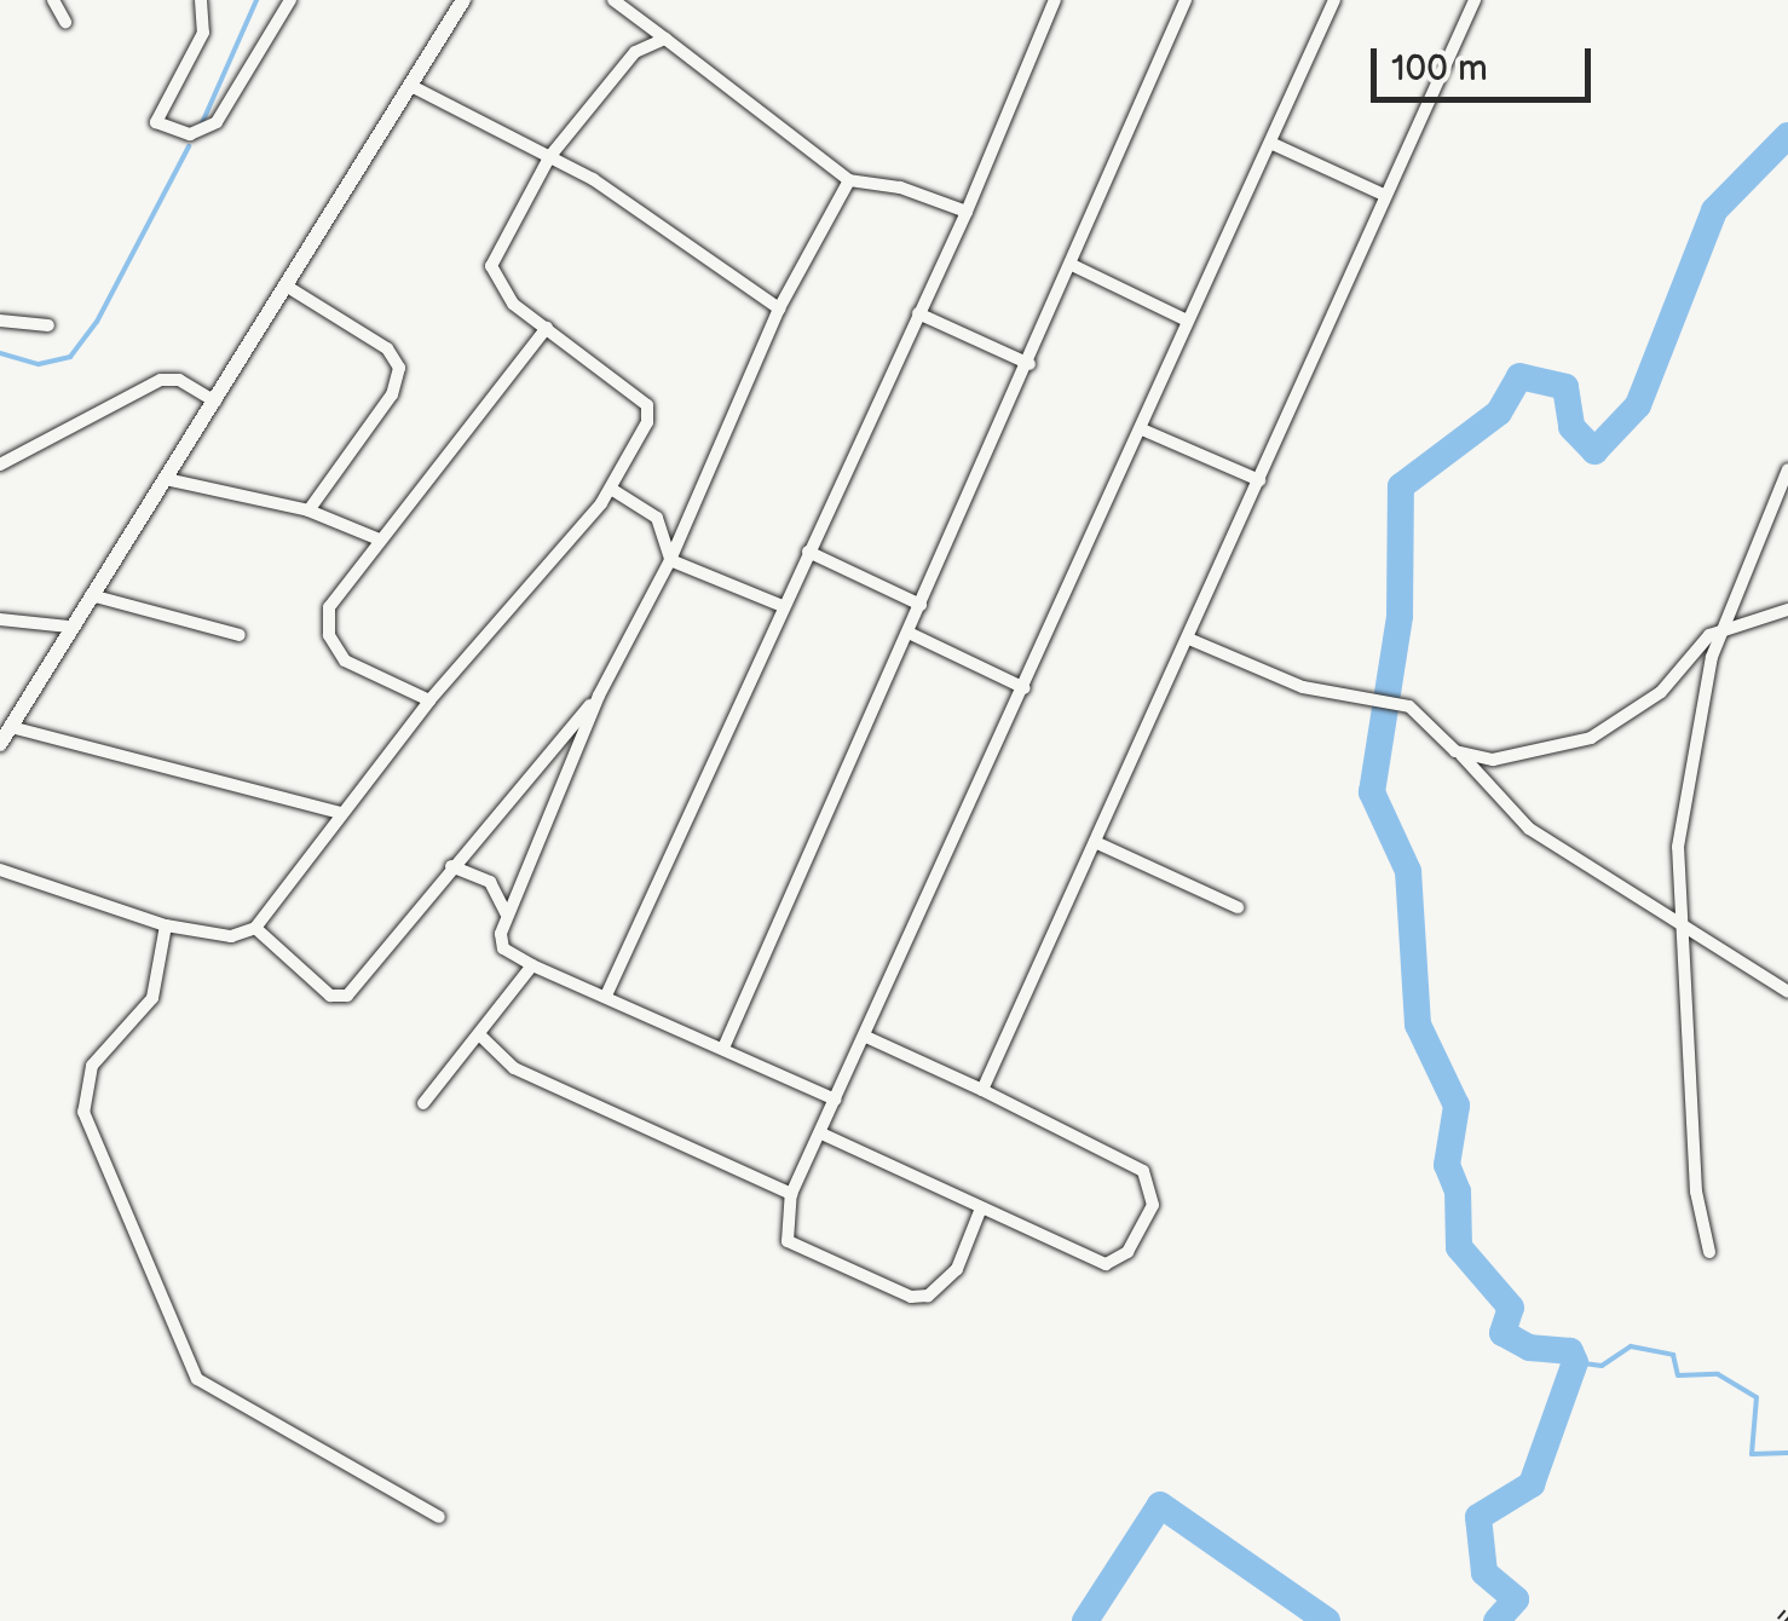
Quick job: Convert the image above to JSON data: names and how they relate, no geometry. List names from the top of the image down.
{
  "scale_bar": "100 m"
}
